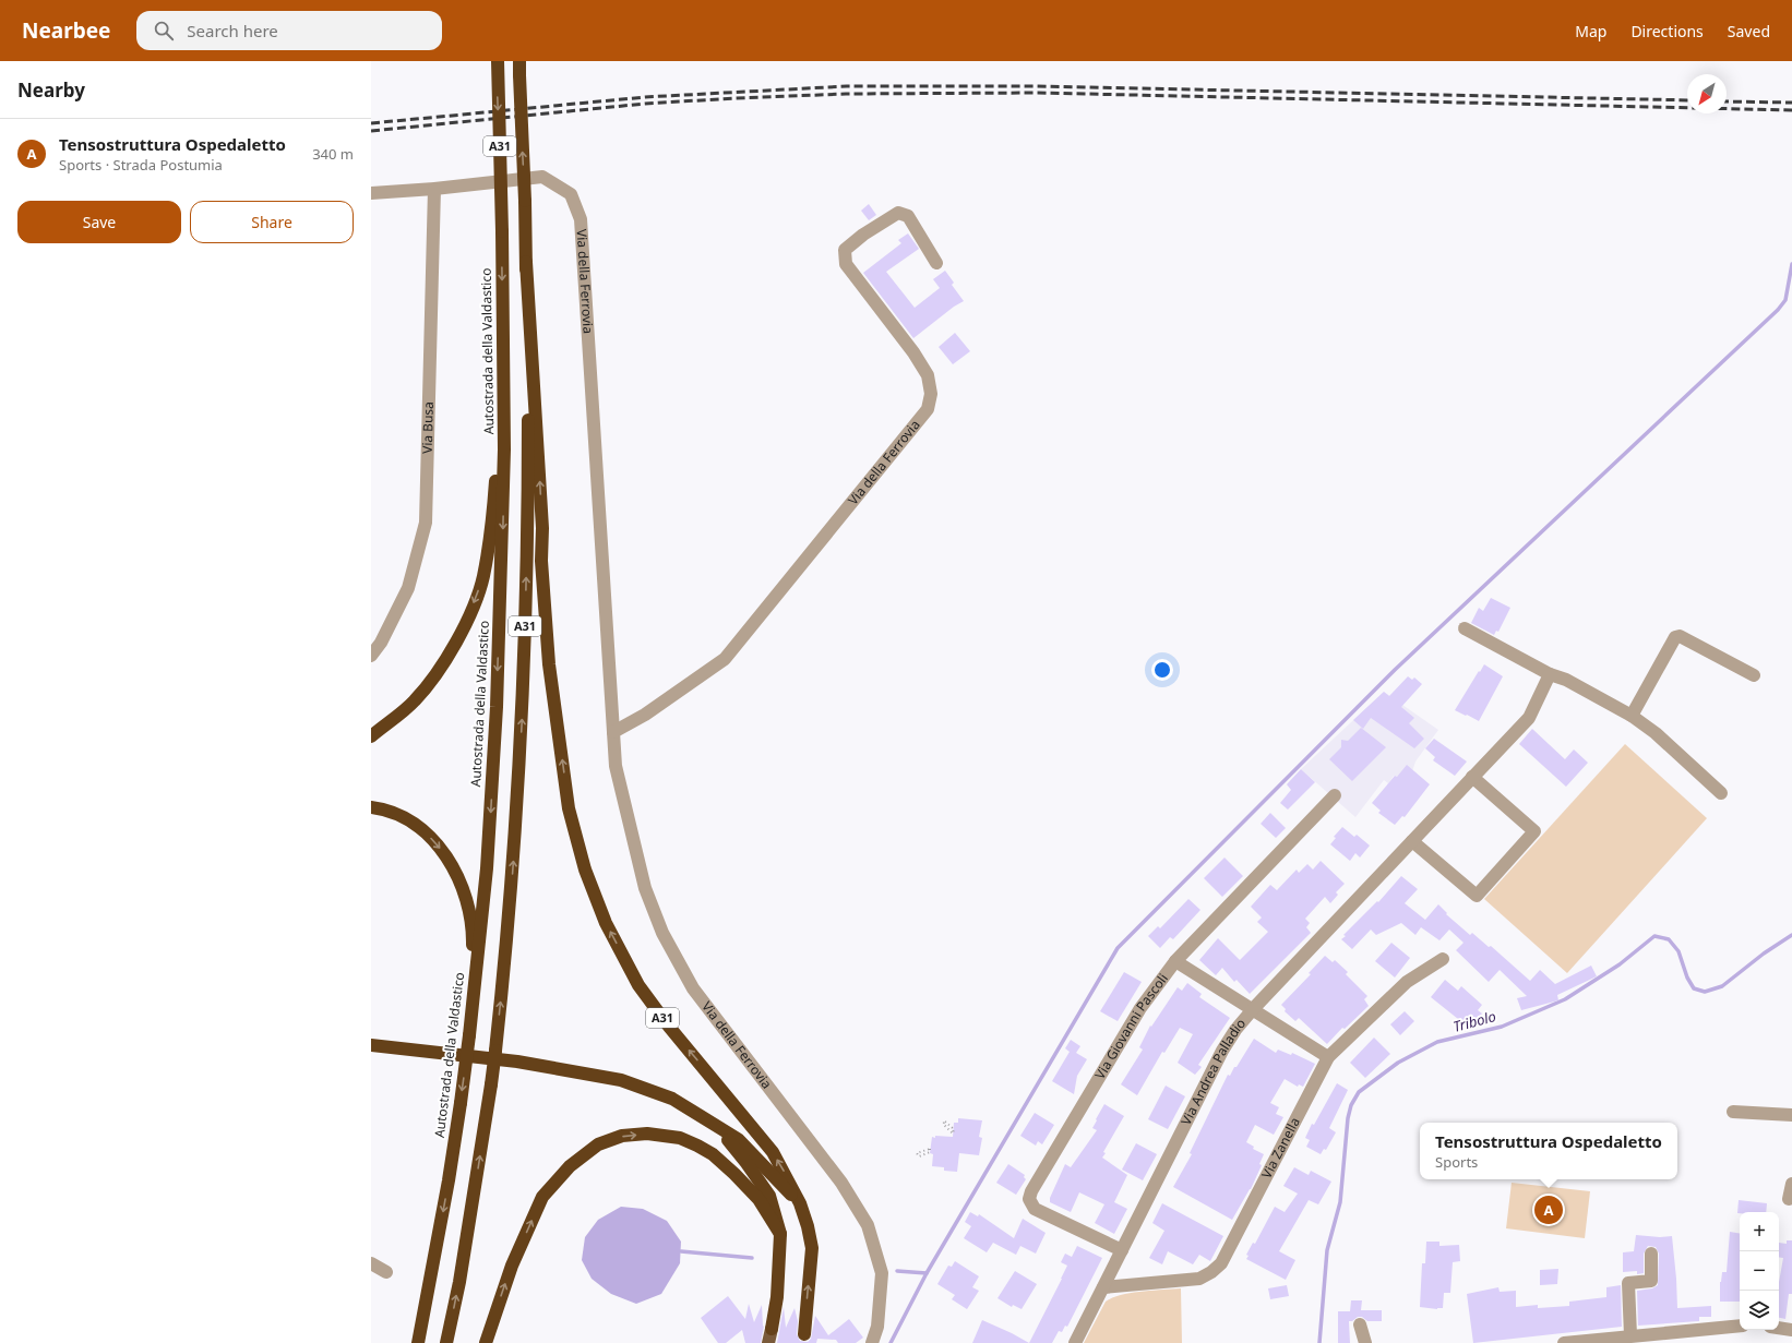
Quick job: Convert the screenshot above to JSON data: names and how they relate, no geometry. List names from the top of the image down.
{
  "streets": {
    "highway": ["A31", "Autostrada della Valdastico"],
    "street": [
      "Via della Ferrovia",
      "Via Busa",
      "Via Giovanni Pascoli",
      "Via Andrea Palladio",
      "Via Zanella"
    ]
  },
  "crossings": [
    ["A31", "Autostrada della Valdastico"],
    ["Via della Ferrovia", "Via Busa"],
    ["Via Giovanni Pascoli", "Via Andrea Palladio"],
    ["Via Andrea Palladio", "Via Zanella"]
  ],
  "water": ["Tribolo"],
  "north": "bottom left",
  "page": {
    "header": "Nearbee",
    "search": "Search here",
    "nav": ["Map", "Directions", "Saved"],
    "heading": "Nearby",
    "list": [
      {
        "mark": "A",
        "name": "Tensostruttura Ospedaletto",
        "note": "Sports · Strada Postumia",
        "value": "340 m"
      }
    ],
    "buttons": ["Save", "Share"],
    "popup": ["Tensostruttura Ospedaletto", "Sports"],
    "pins": "A",
    "map_buttons": ["+", "−"]
  }
}
